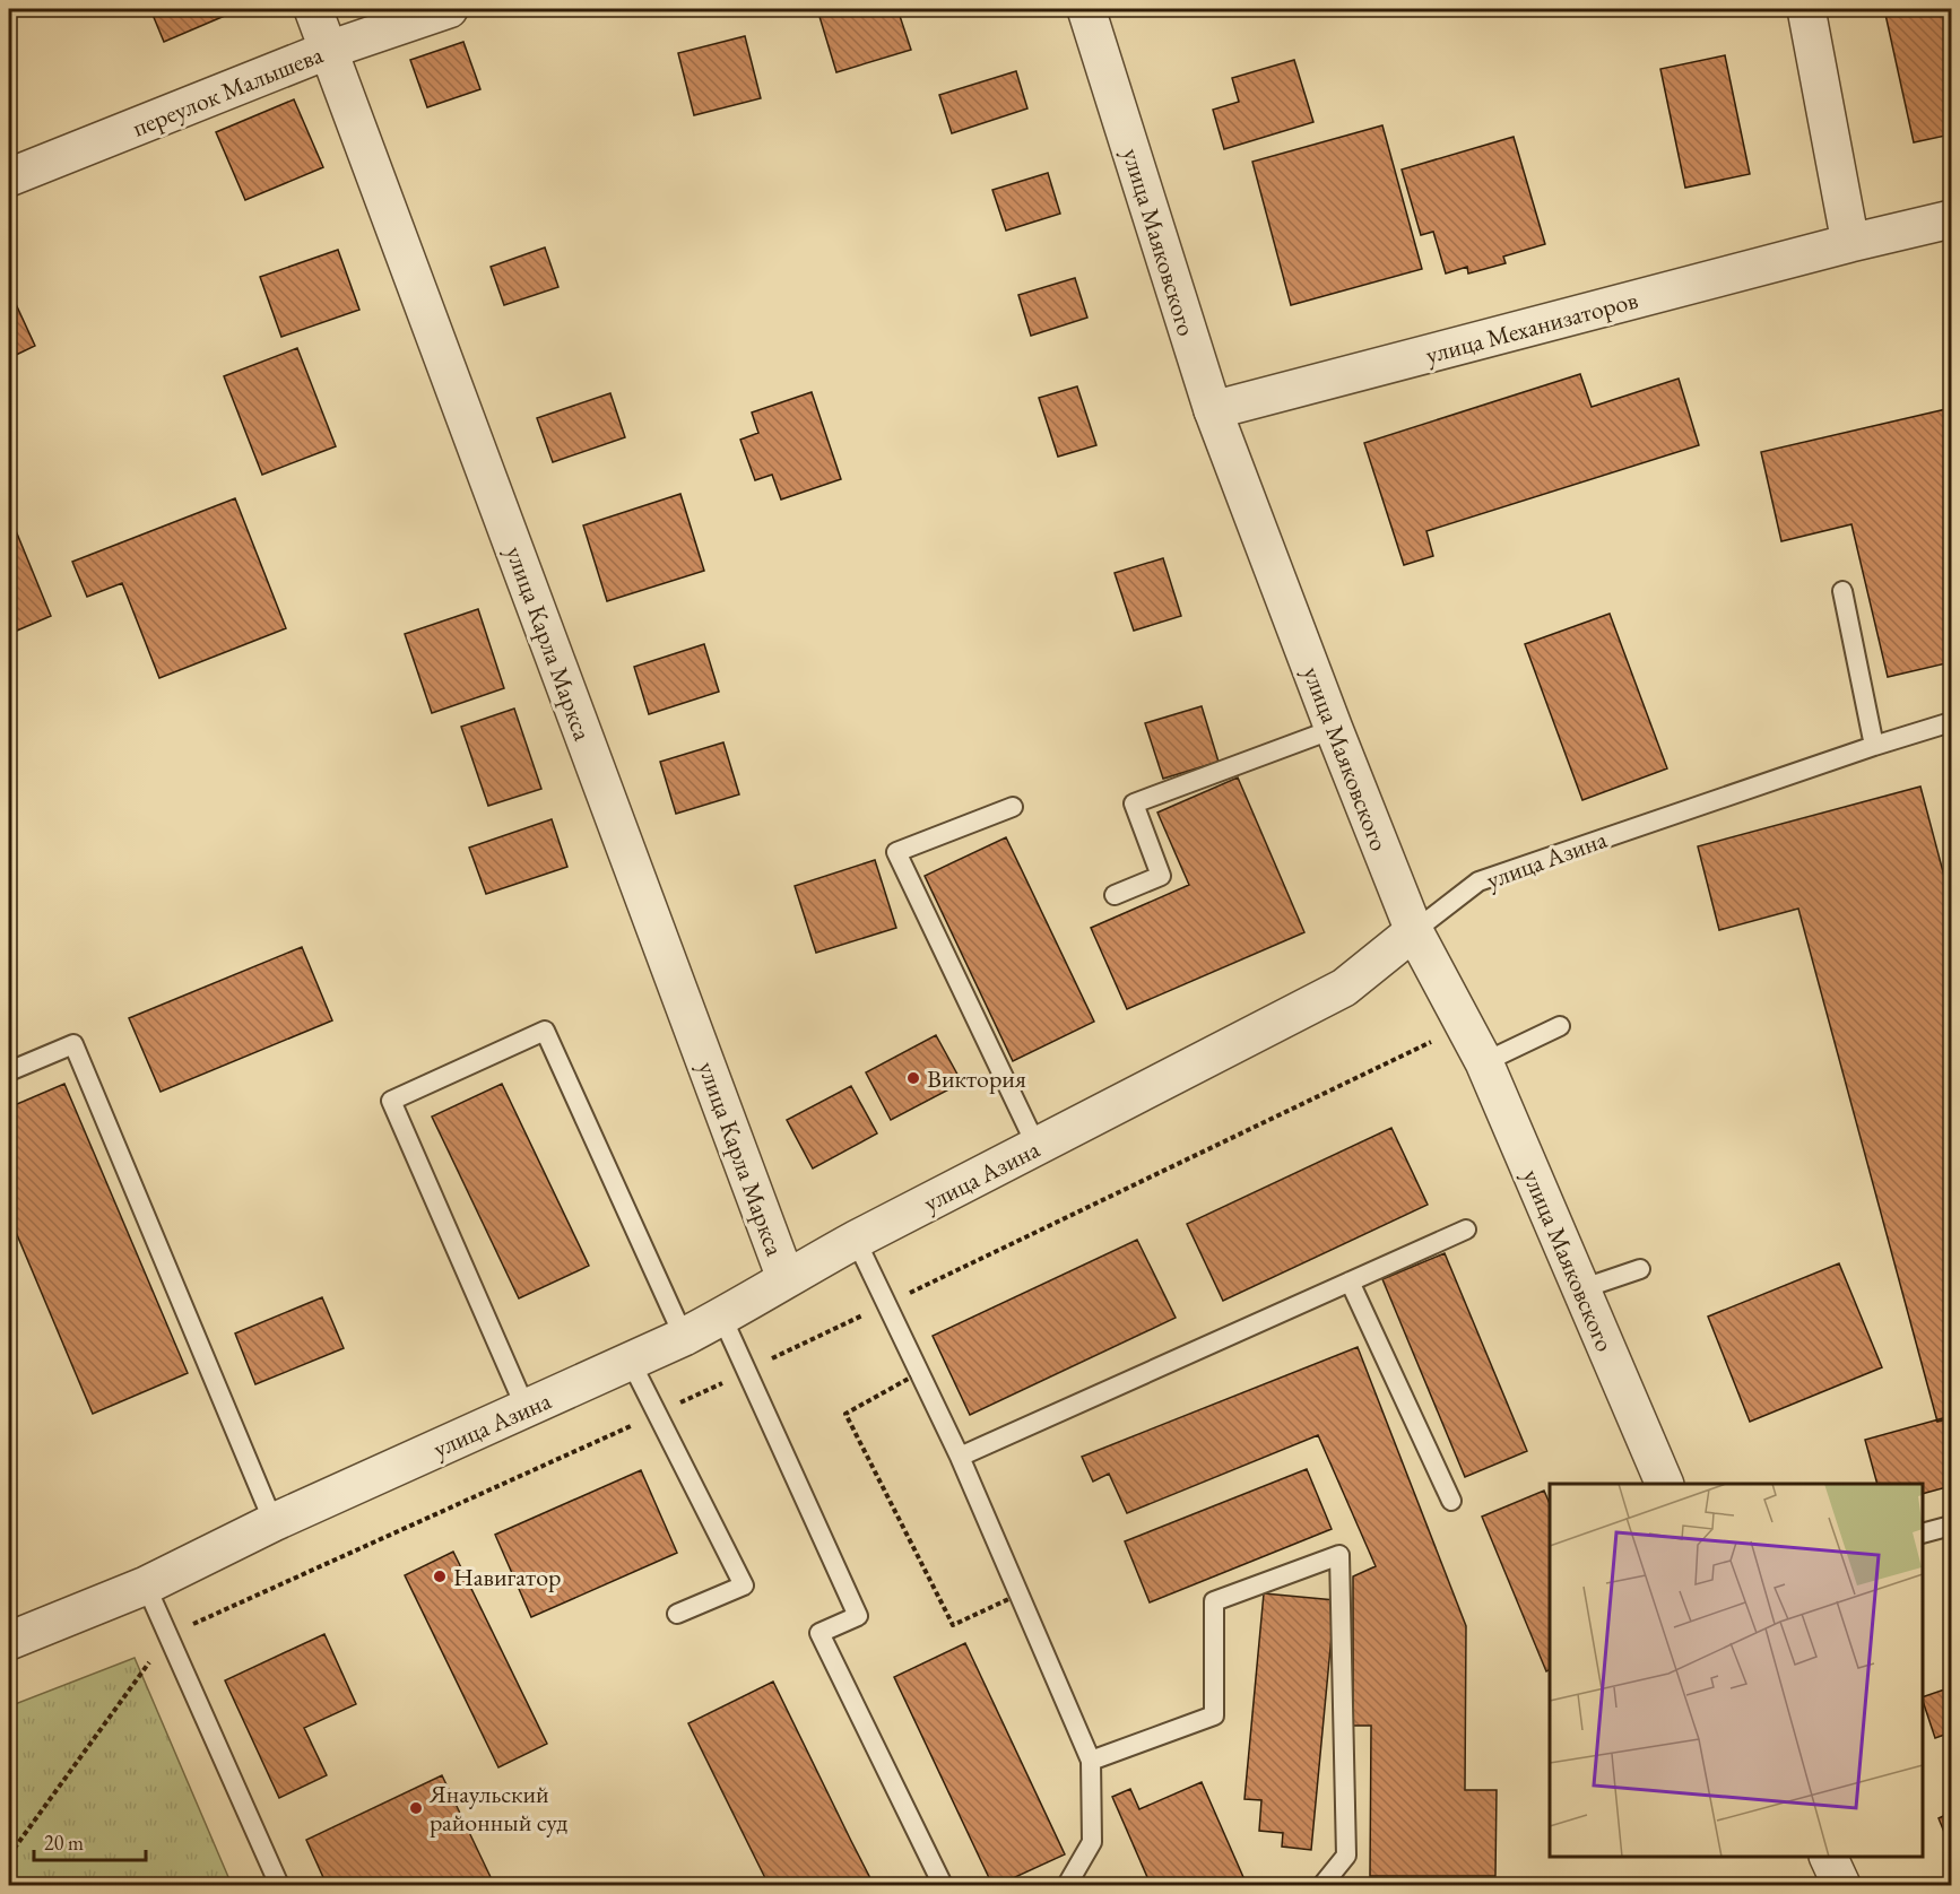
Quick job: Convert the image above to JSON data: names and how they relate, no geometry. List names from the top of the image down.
{
  "streets": {
    "street": [
      "переулок Малышева",
      "улица Маяковского",
      "улица Механизаторов",
      "улица Карла Маркса",
      "улица Азина"
    ]
  },
  "crossings": [
    ["переулок Малышева", "улица Карла Маркса"],
    ["улица Маяковского", "улица Механизаторов"],
    ["улица Маяковского", "улица Азина"],
    ["улица Карла Маркса", "улица Азина"]
  ],
  "places": ["Виктория", "Навигатор", "Янаульский районный суд"],
  "scale_bar": "20 m"
}
